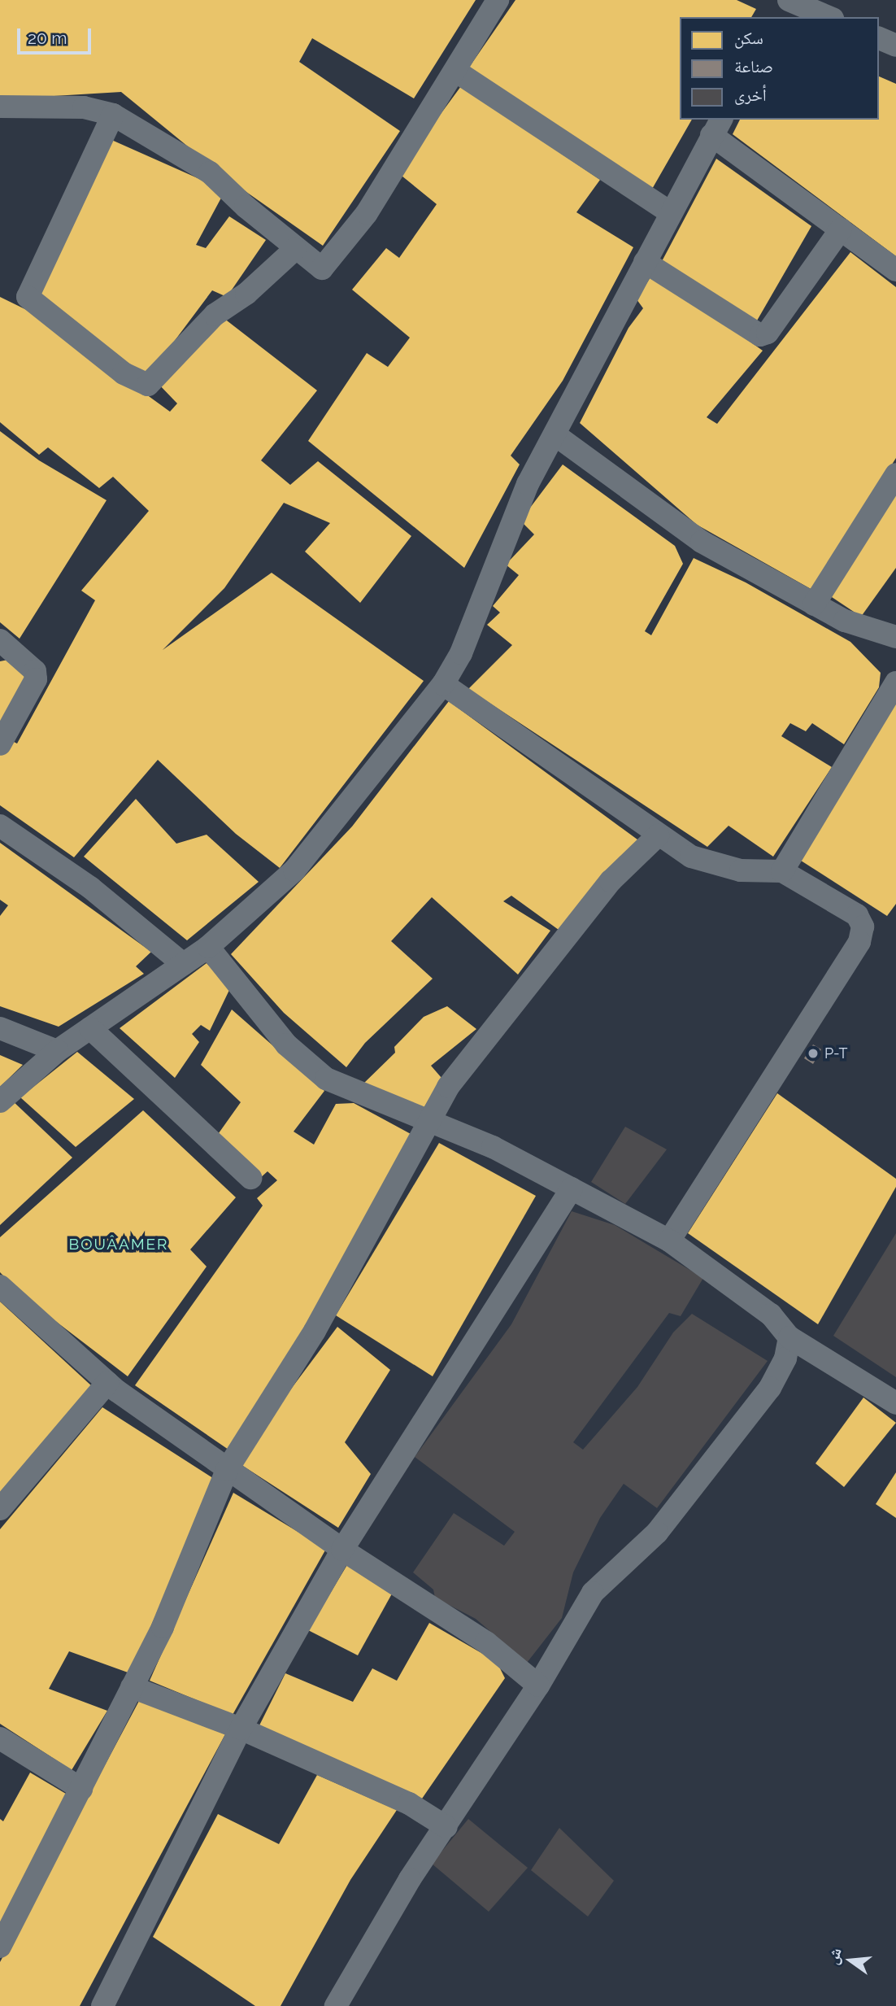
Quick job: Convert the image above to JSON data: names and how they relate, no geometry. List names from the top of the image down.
{
  "districts": ["BOUÂAMER"],
  "places": ["P-T"],
  "legend": ["سكن", "صناعة", "أخرى"],
  "scale_bar": "20 m",
  "north": "left"
}
